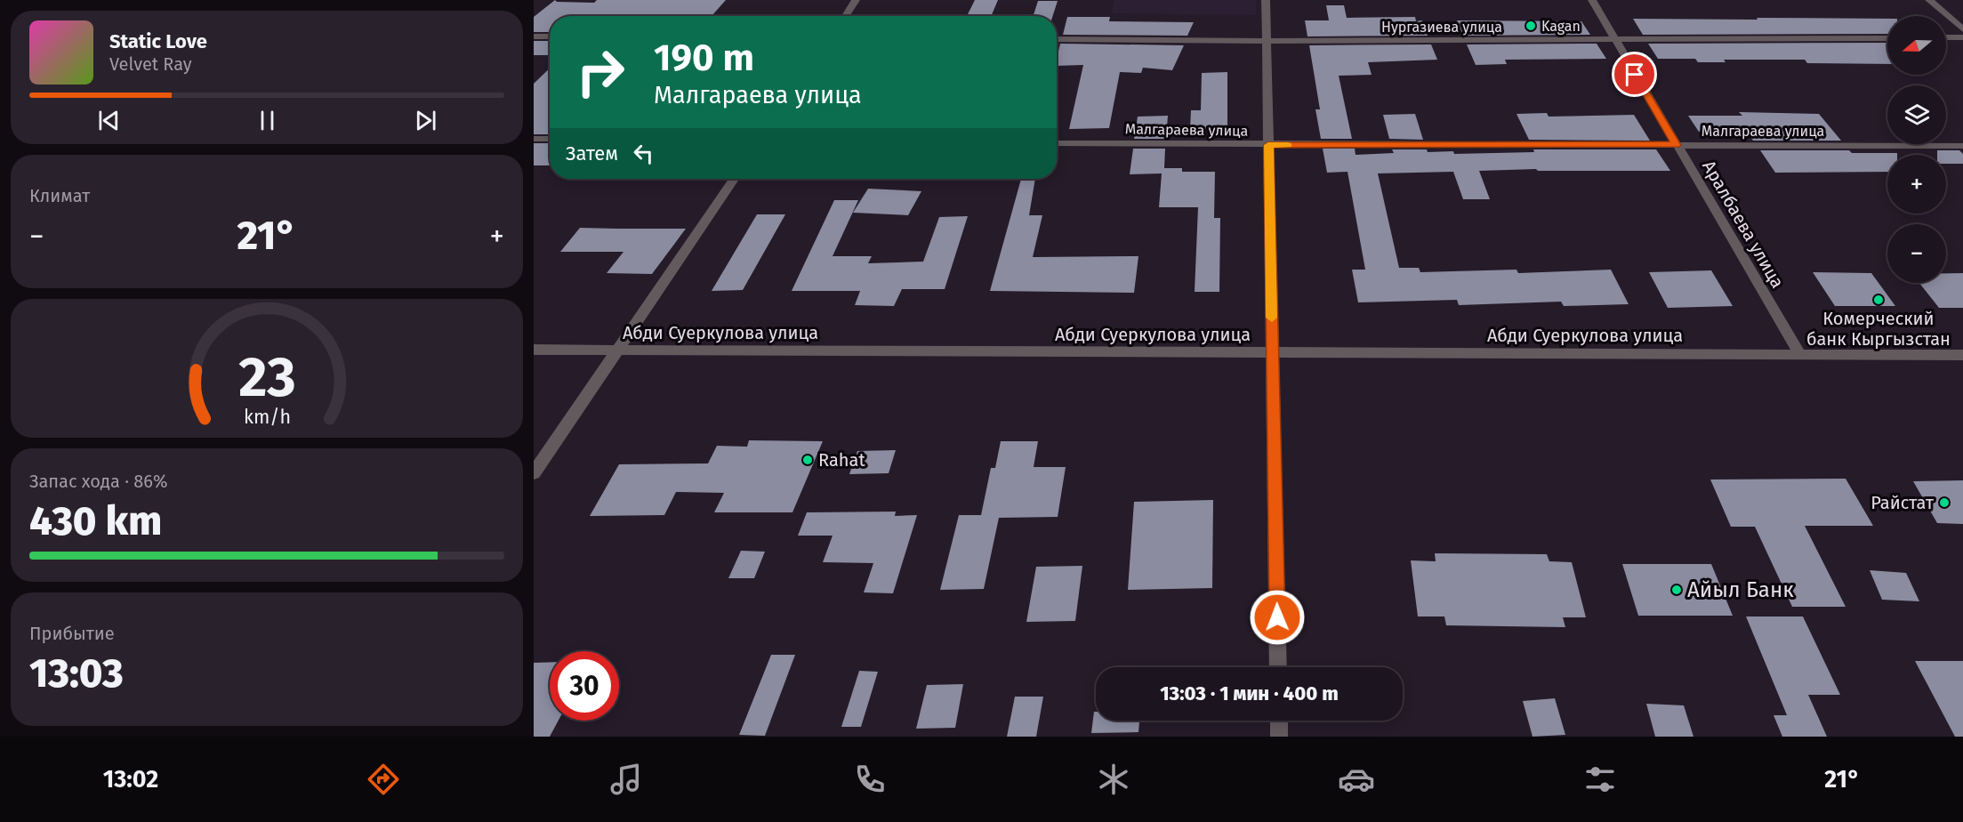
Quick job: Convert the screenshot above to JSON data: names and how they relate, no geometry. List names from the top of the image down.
{
  "streets": {
    "street": [
      "Нургазиева улица",
      "Малгараева улица",
      "Аралбаева улица",
      "Абди Суеркулова улица"
    ]
  },
  "crossings": [
    ["Нургазиева улица", "Аралбаева улица"],
    ["Малгараева улица", "Аралбаева улица"],
    ["Аралбаева улица", "Абди Суеркулова улица"]
  ],
  "places": [
    "Kagan",
    "Комерческий банк Кыргызстан",
    "Rahat",
    "Райстат",
    "Айыл Банк"
  ],
  "north": "left",
  "page": {
    "map_buttons": ["+", "−"],
    "turn": ["190 m", "Малгараева улица"],
    "song": ["Static Love", "Velvet Ray"],
    "then": "Затем",
    "tile": [
      "Климат",
      ["Запас хода · 86%", "430 km"],
      ["Прибытие", "13:03"]
    ],
    "heat": ["−", "21°", "+"],
    "limit": "30",
    "trip": "13:03 · 1 мин · 400 m",
    "tabs": ["13:02", "21°"],
    "gauge": ["23", "km/h"]
  }
}
